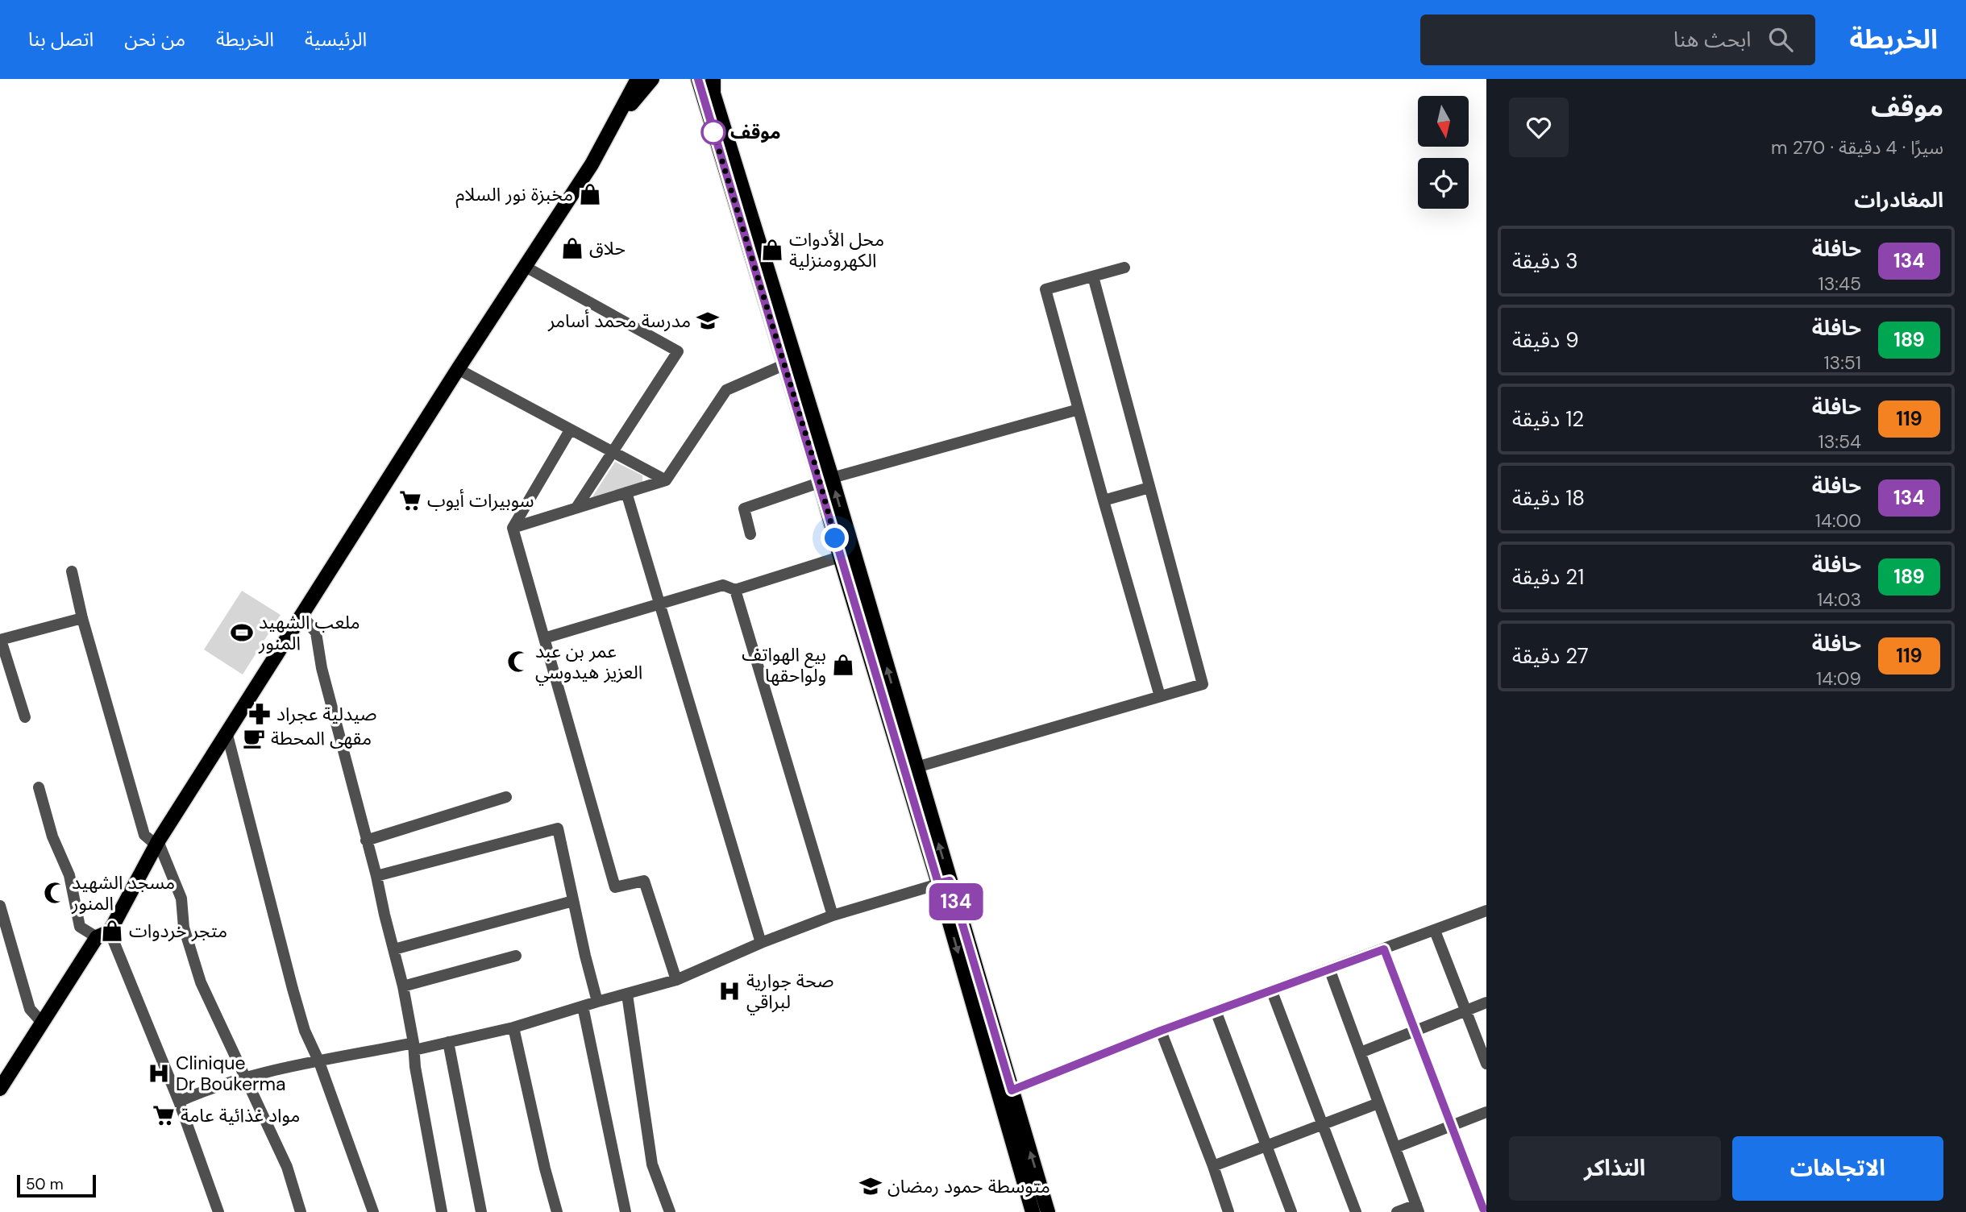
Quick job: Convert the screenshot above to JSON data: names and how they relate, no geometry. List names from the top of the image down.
{
  "places": {
    "other": ["موقف"],
    "shop": [
      "مخبزة نور السلام",
      "حلاق",
      "محل الأدوات الكهرومنزلية",
      "بيع الهواتف ولواحقها",
      "متجر خردوات"
    ],
    "school or university": ["مدرسة محمد أسامر", "متوسطة حمود رمضان"],
    "supermarket": ["سوبيرات أيوب", "مواد غذائية عامة"],
    "sports": ["ملعب الشهيد المنور"],
    "mosque": ["عمر بن عبد العزيز هيدوسي", "مسجد الشهيد المنور"],
    "pharmacy": ["صيدلية عجراد"],
    "cafe": ["مقهى المحطة"],
    "hospital": ["صحة جوارية لبراقي", "Clinique Dr Boukerma"]
  },
  "lines": ["bus line 134"],
  "scale_bar": "50 m",
  "north": "bottom",
  "page": {
    "header": "الخريطة",
    "search": "ابحث هنا",
    "nav": [
      "الرئيسية",
      "الخريطة",
      "من نحن",
      "اتصل بنا"
    ],
    "heading": [
      ["موقف", "سيرًا · 4 دقيقة · 270 m"],
      "المغادرات"
    ],
    "on_map": "134",
    "list": [
      {
        "mark": "134",
        "name": "حافلة",
        "note": "13:45",
        "value": "3 دقيقة"
      },
      {
        "mark": "189",
        "name": "حافلة",
        "note": "13:51",
        "value": "9 دقيقة"
      },
      {
        "mark": "119",
        "name": "حافلة",
        "note": "13:54",
        "value": "12 دقيقة"
      },
      {
        "mark": "134",
        "name": "حافلة",
        "note": "14:00",
        "value": "18 دقيقة"
      },
      {
        "mark": "189",
        "name": "حافلة",
        "note": "14:03",
        "value": "21 دقيقة"
      },
      {
        "mark": "119",
        "name": "حافلة",
        "note": "14:09",
        "value": "27 دقيقة"
      }
    ],
    "buttons": ["الاتجاهات", "التذاكر"],
    "scale": "50 m"
  }
}
